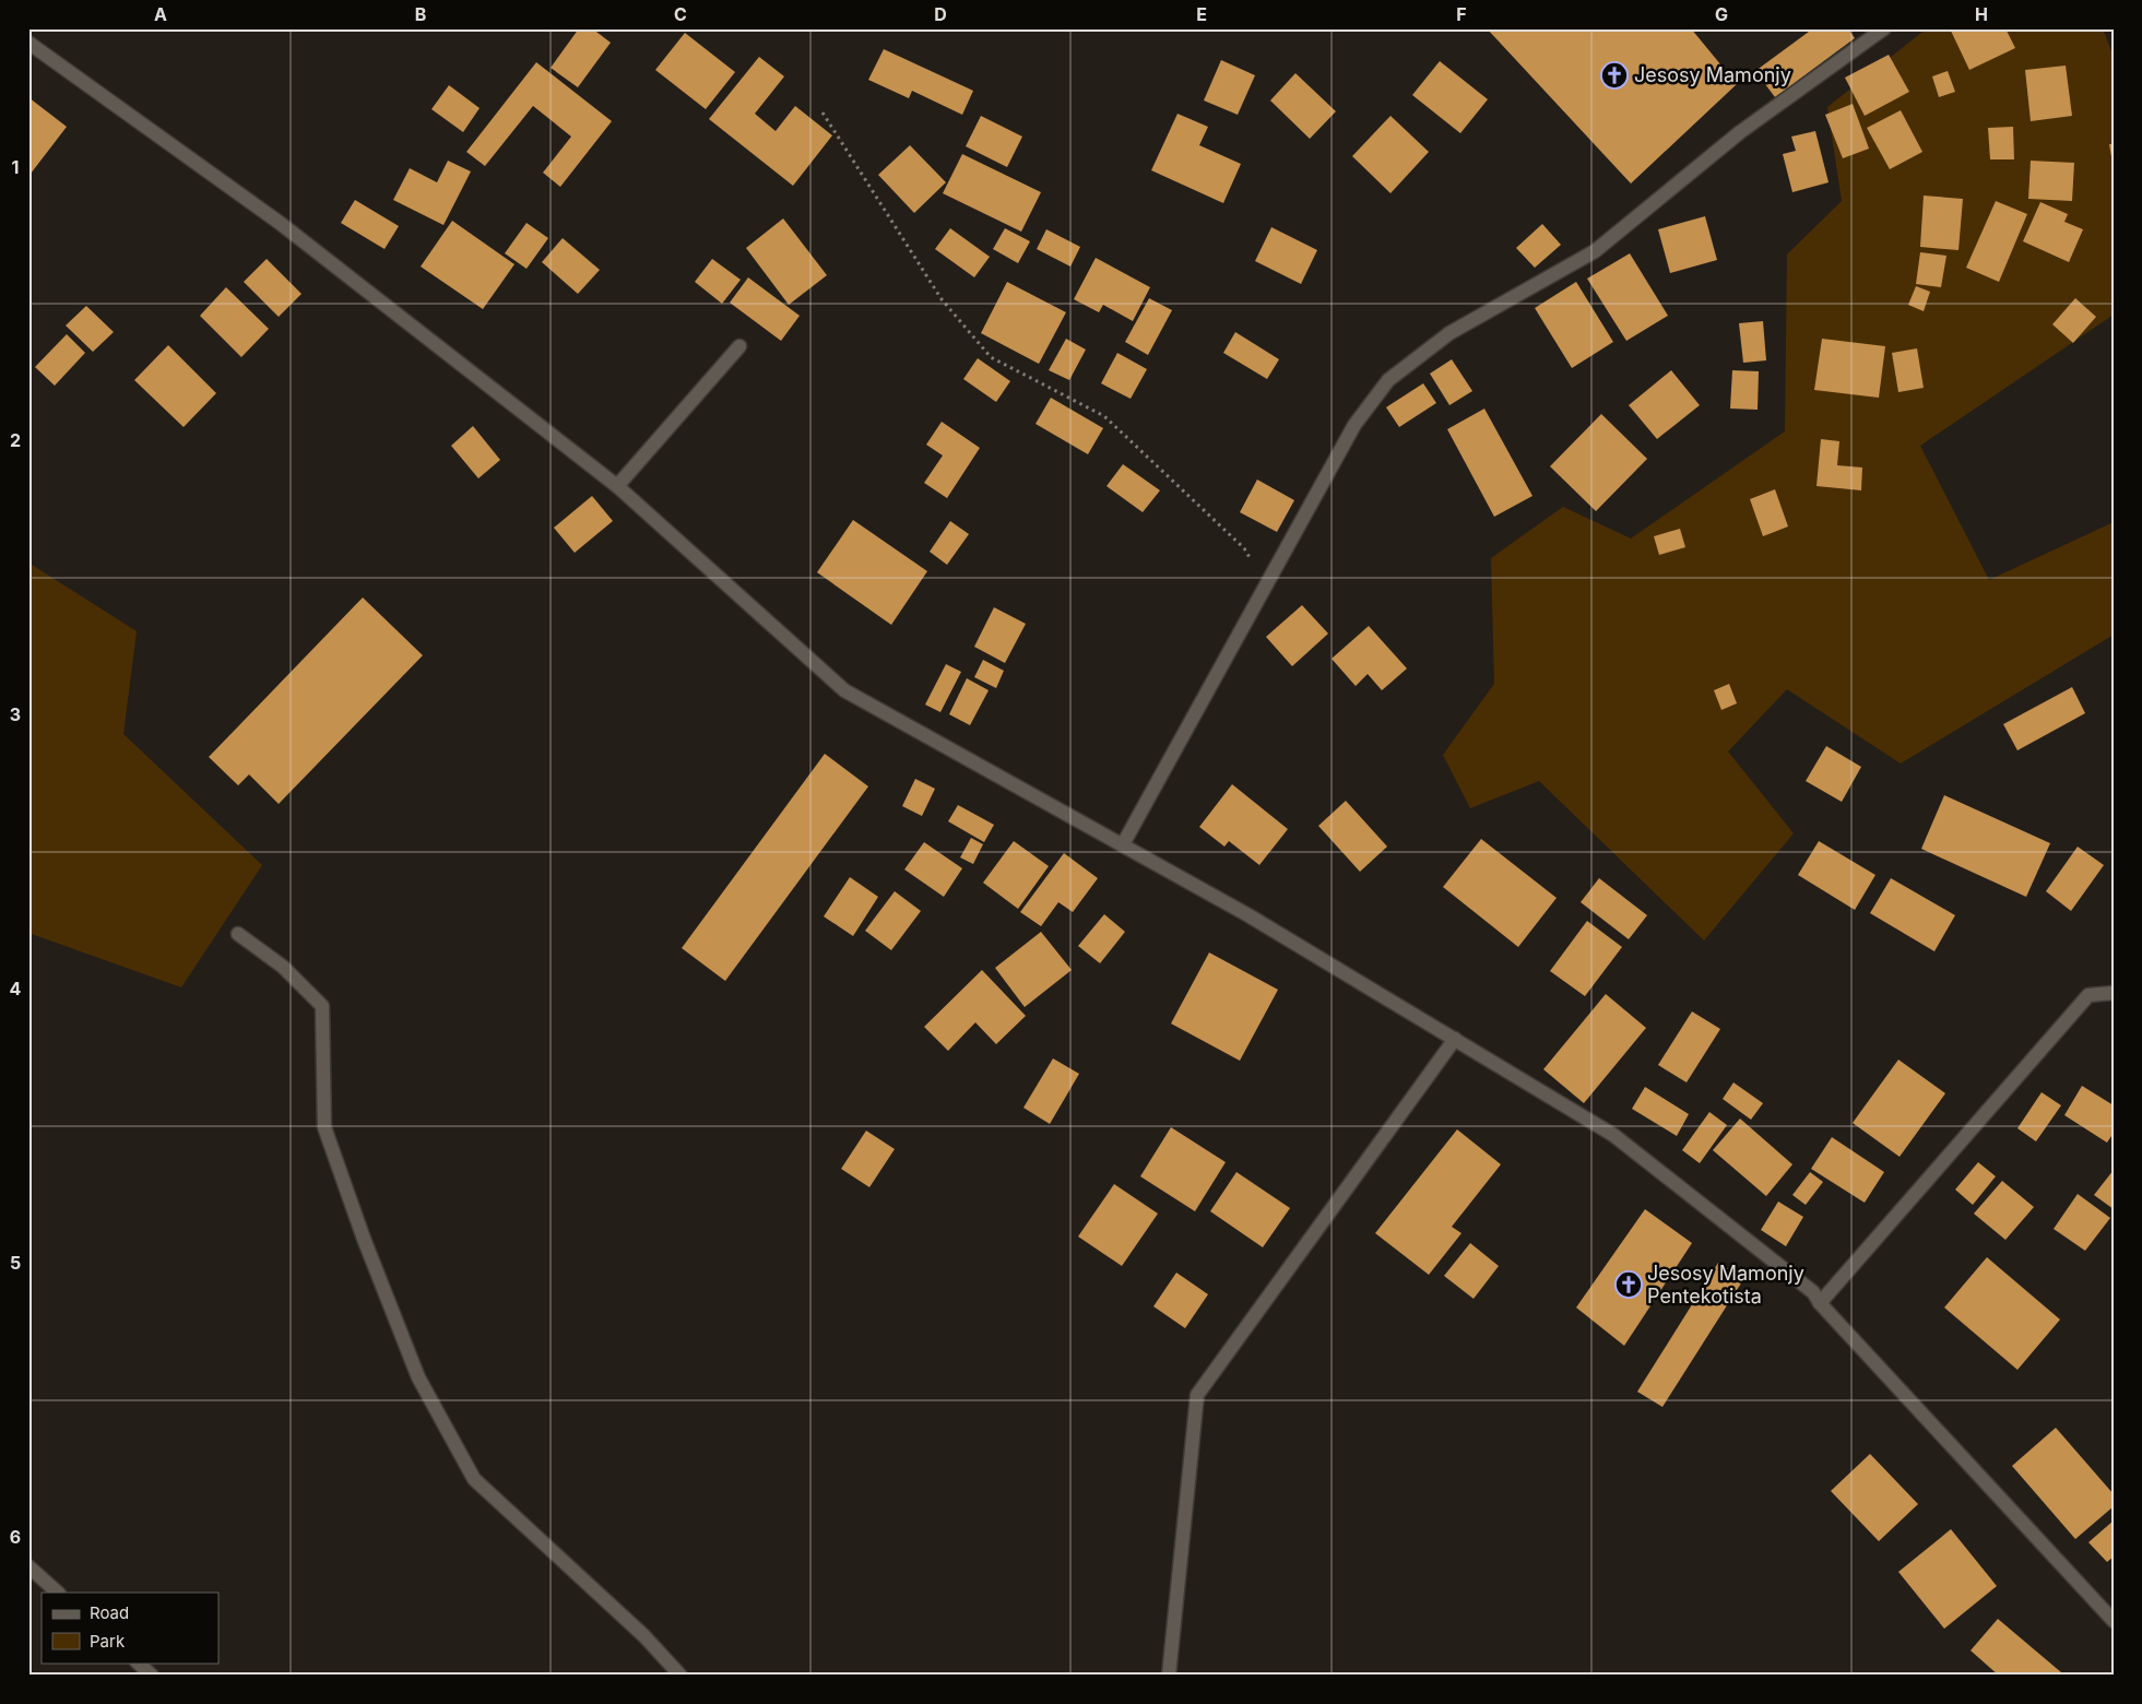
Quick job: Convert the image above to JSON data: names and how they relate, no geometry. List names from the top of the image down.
{
  "places": {
    "church": ["Jesosy Mamonjy", "Jesosy Mamonjy Pentekotista"]
  },
  "legend": ["Road", "Park"],
  "grid": {
    "columns": [
      "A",
      "B",
      "C",
      "D",
      "E",
      "F",
      "G",
      "H"
    ],
    "rows": [
      "1",
      "2",
      "3",
      "4",
      "5",
      "6"
    ]
  }
}
